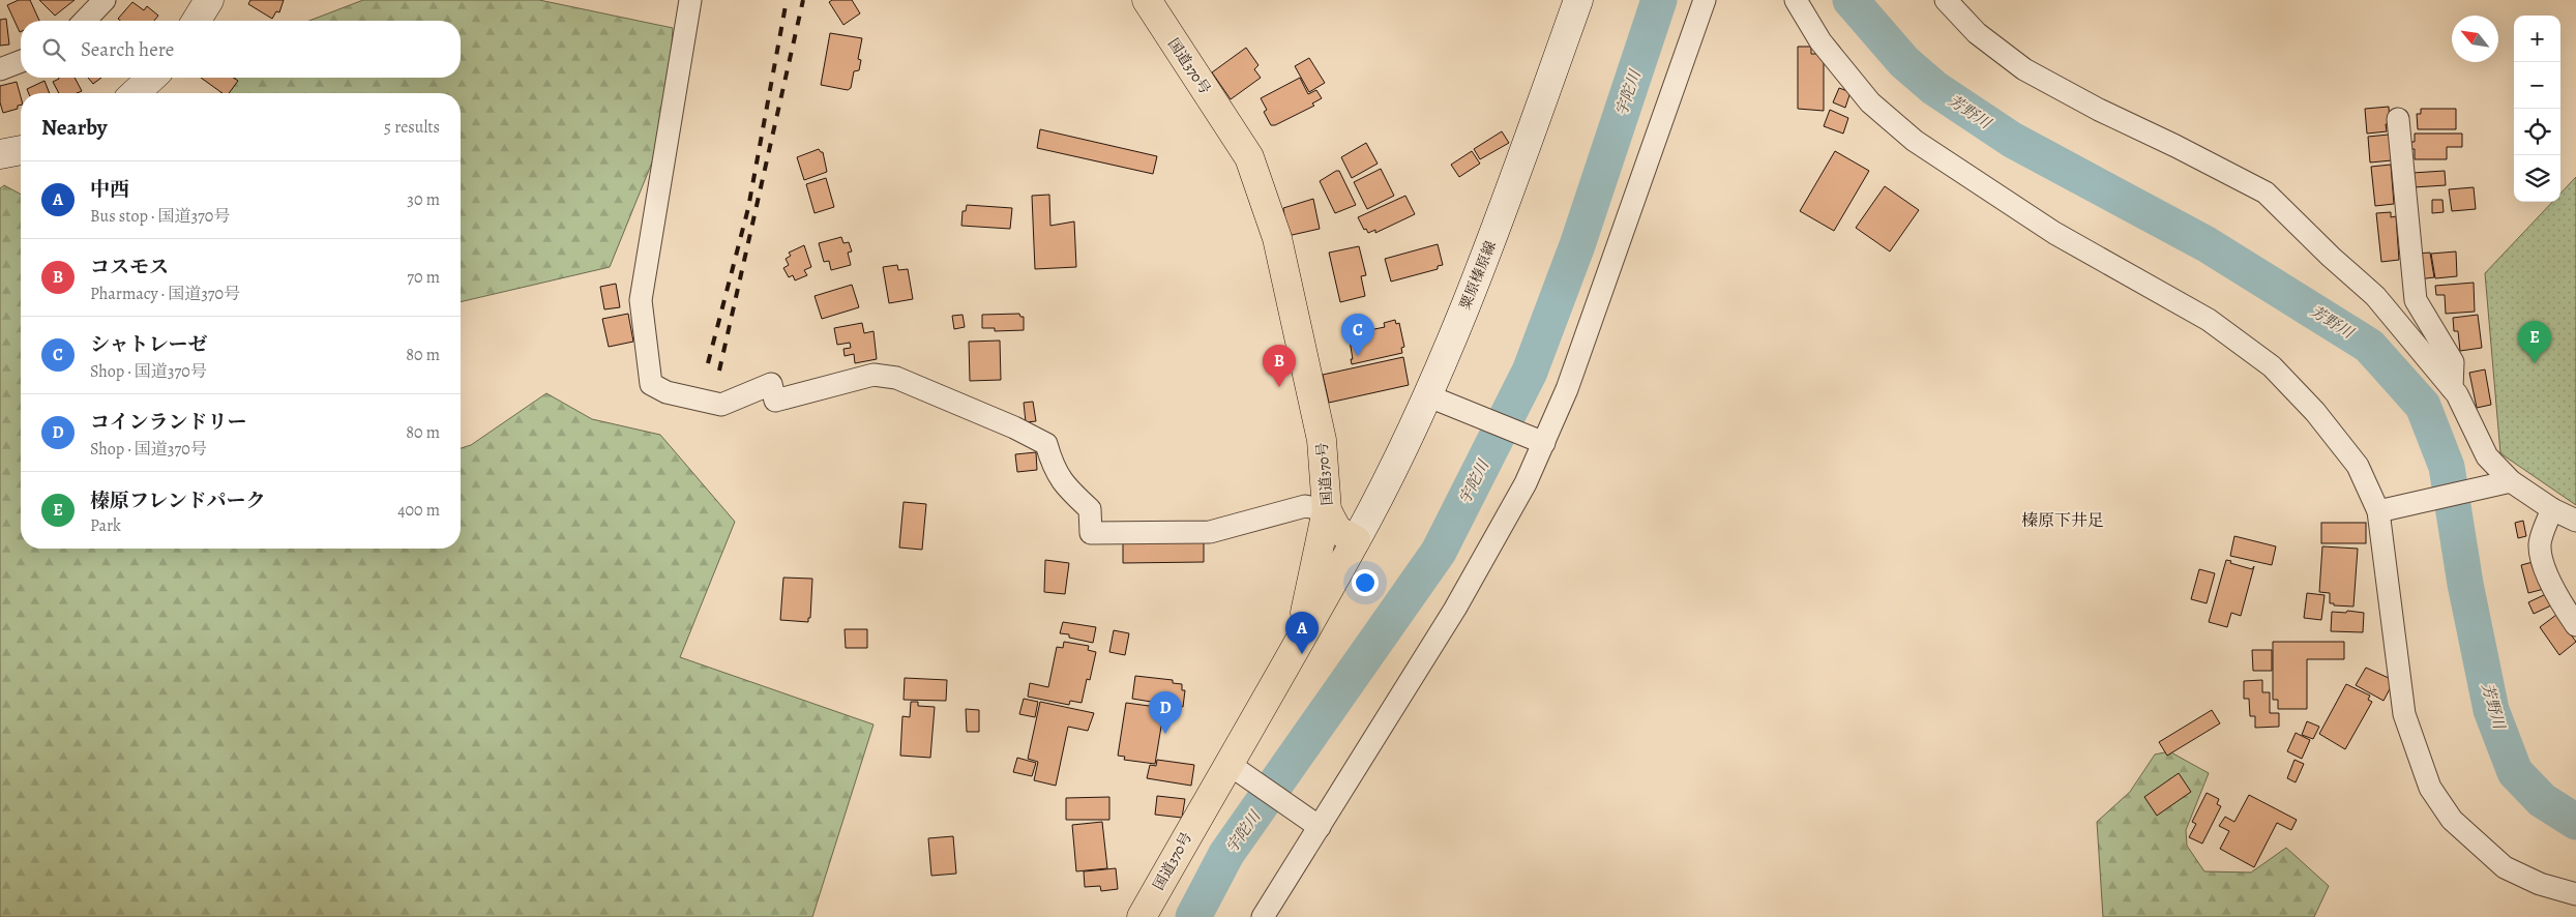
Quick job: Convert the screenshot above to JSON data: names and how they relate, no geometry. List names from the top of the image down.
{
  "streets": {
    "highway": ["国道370号"],
    "main road": ["粟原榛原線"]
  },
  "crossings": [
    ["国道370号", "粟原榛原線"]
  ],
  "districts": ["榛原下井足"],
  "water": ["宇陀川", "芳野川"],
  "north": "top left",
  "page": {
    "map_buttons": ["+", "−"],
    "search": "Search here",
    "heading": ["Nearby", "5 results"],
    "list": [
      {
        "mark": "A",
        "name": "中西",
        "note": "Bus stop · 国道370号",
        "value": "30 m"
      },
      {
        "mark": "B",
        "name": "コスモス",
        "note": "Pharmacy · 国道370号",
        "value": "70 m"
      },
      {
        "mark": "C",
        "name": "シャトレーゼ",
        "note": "Shop · 国道370号",
        "value": "80 m"
      },
      {
        "mark": "D",
        "name": "コインランドリー",
        "note": "Shop · 国道370号",
        "value": "80 m"
      },
      {
        "mark": "E",
        "name": "榛原フレンドパーク",
        "note": "Park",
        "value": "400 m"
      }
    ],
    "pins": [
      "C",
      "E",
      "B",
      "A",
      "D"
    ]
  }
}
